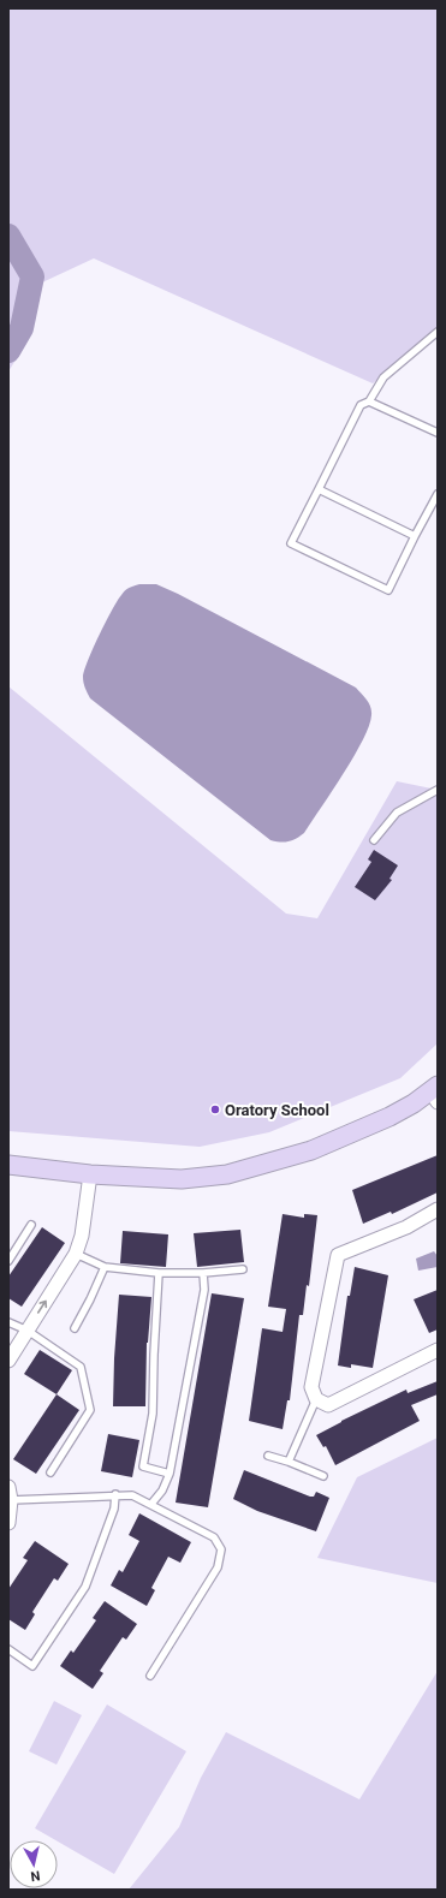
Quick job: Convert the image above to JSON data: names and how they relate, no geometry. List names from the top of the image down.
{
  "places": ["Oratory School"],
  "north": "bottom"
}
